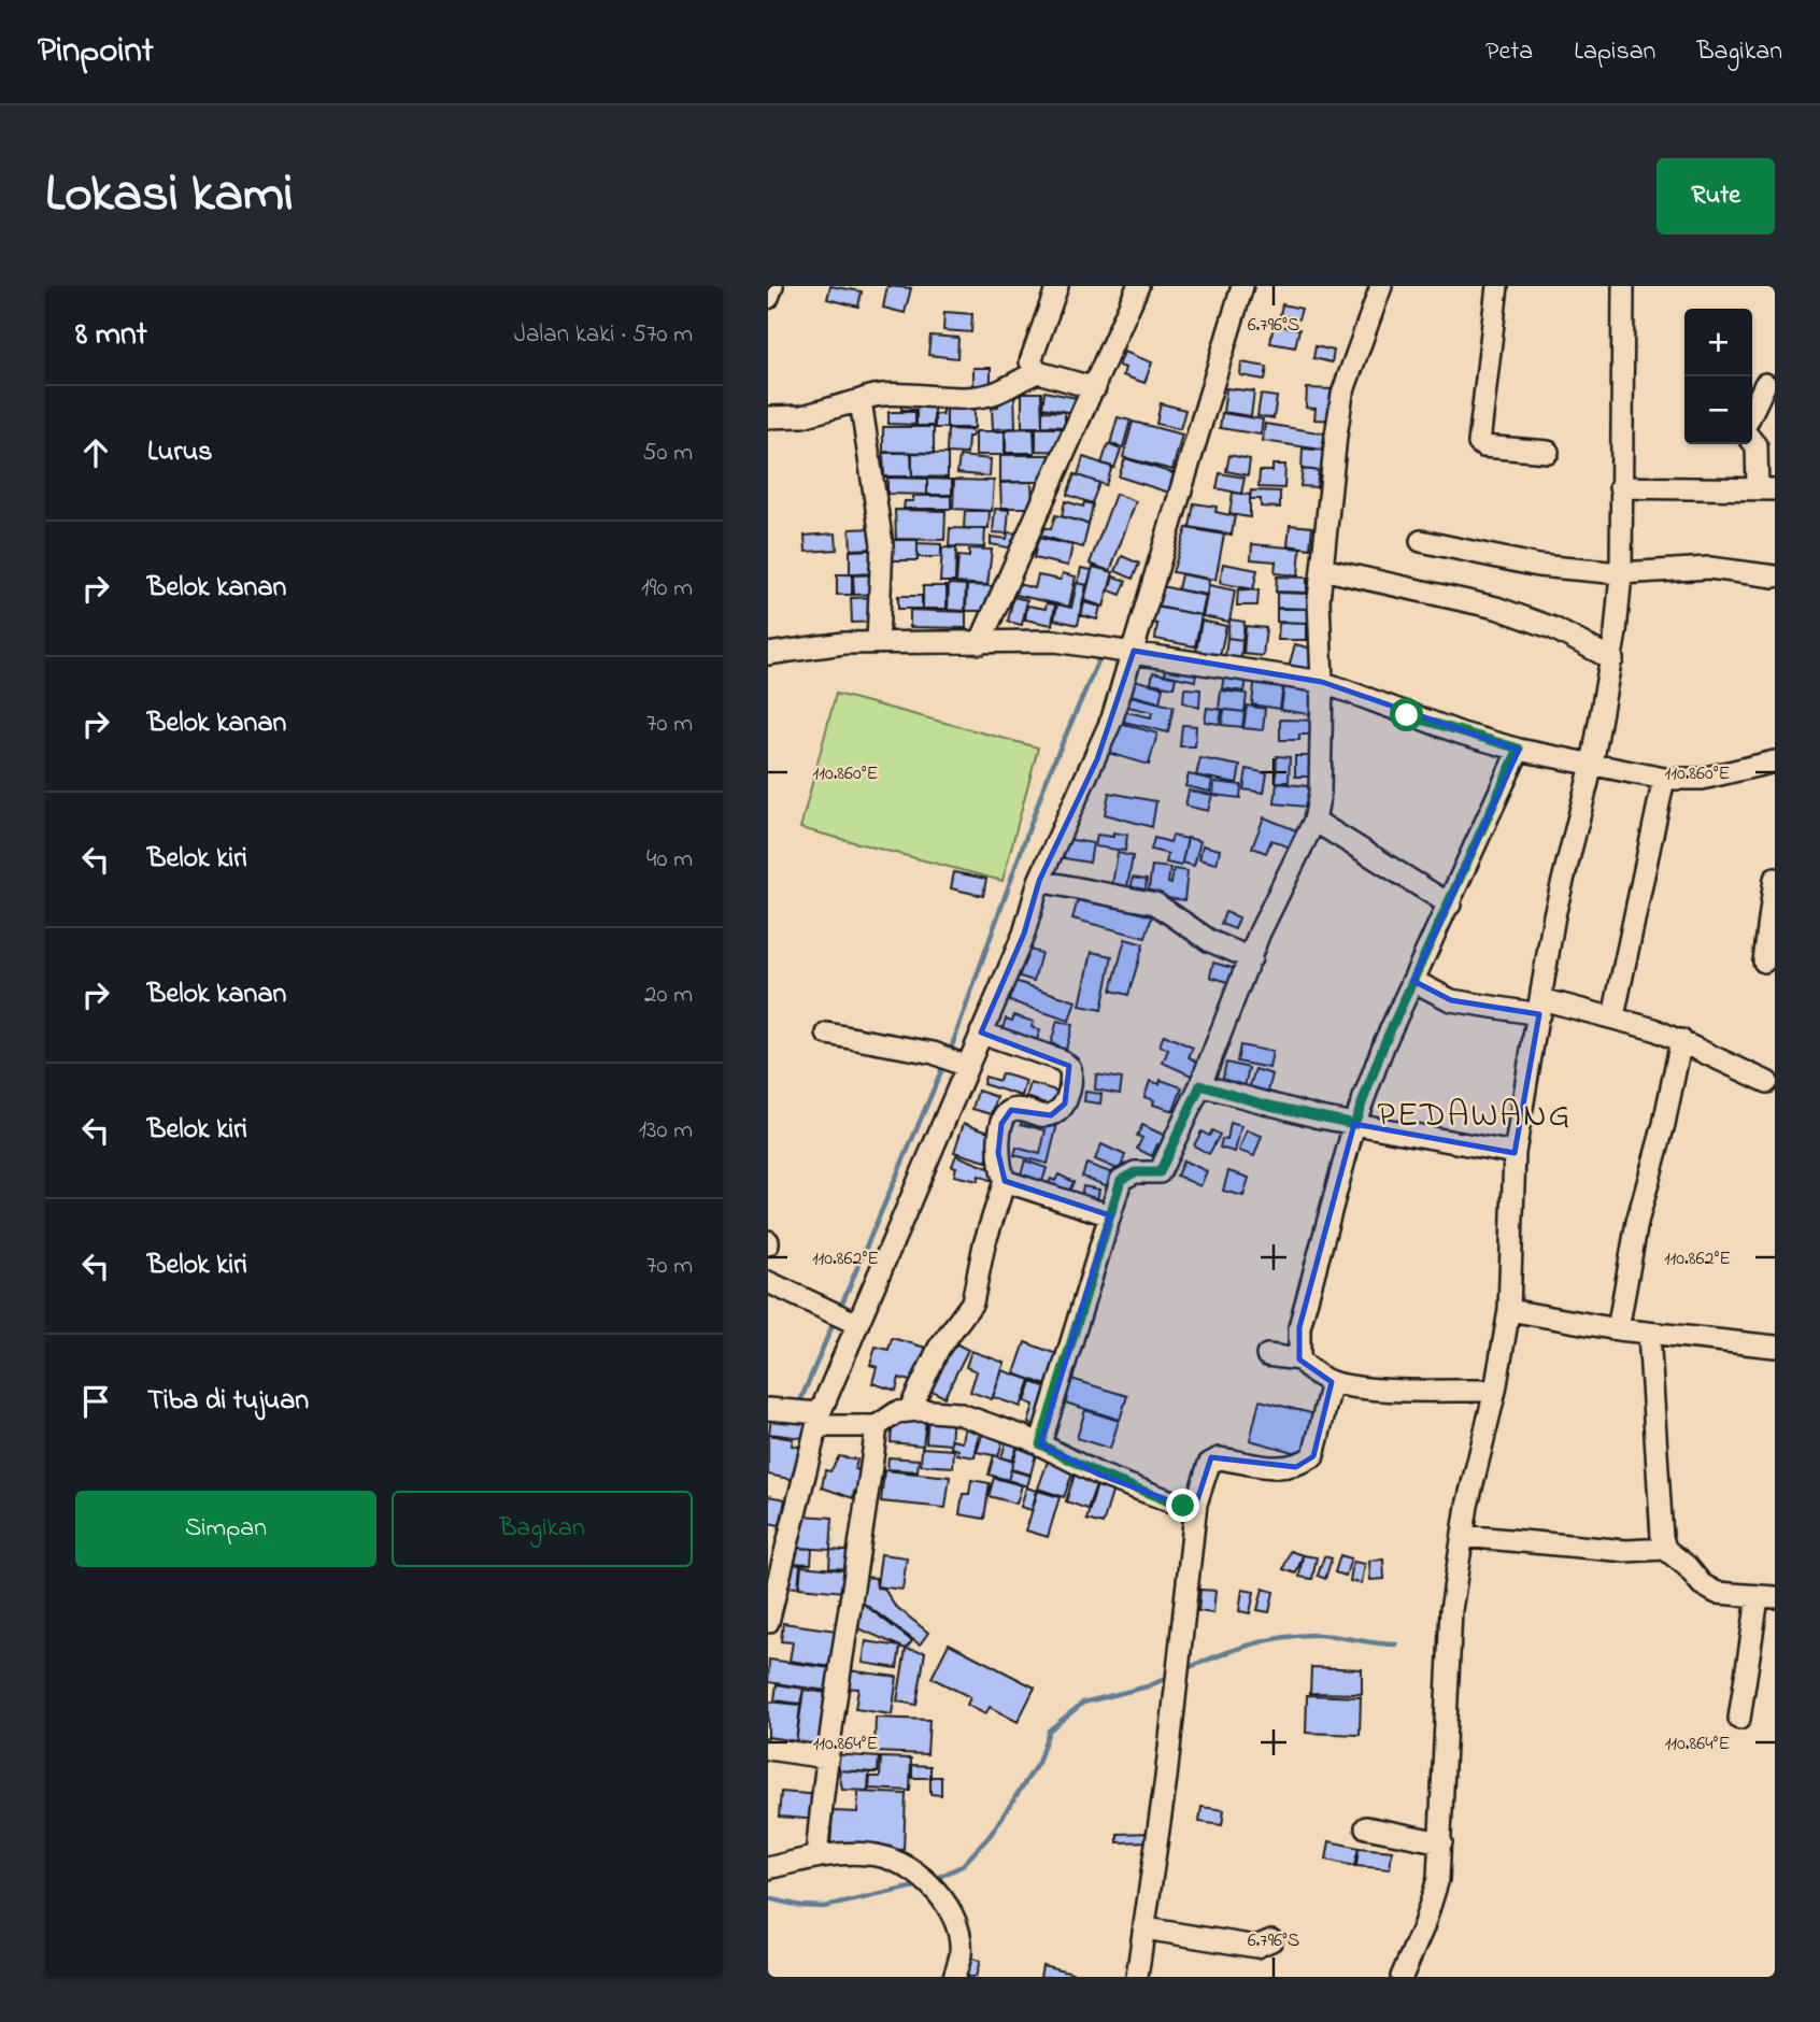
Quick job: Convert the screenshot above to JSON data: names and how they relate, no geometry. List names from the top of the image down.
{
  "districts": ["PEDAWANG"],
  "page": {
    "header": "Pinpoint",
    "nav": ["Peta", "Lapisan", "Bagikan"],
    "title": "Lokasi kami",
    "buttons": [
      "Rute",
      ["Simpan", "Bagikan"]
    ],
    "heading": ["8 mnt", "Jalan kaki · 570 m"],
    "map_buttons": ["+", "−"],
    "list": [
      ["Lurus", "50 m"],
      ["Belok kanan", "190 m"],
      ["Belok kanan", "70 m"],
      ["Belok kiri", "40 m"],
      ["Belok kanan", "20 m"],
      ["Belok kiri", "130 m"],
      ["Belok kiri", "70 m"],
      "Tiba di tujuan"
    ]
  },
  "coordinates": [
    "6.796°S",
    "110.860°E",
    "110.862°E",
    "110.864°E"
  ]
}
